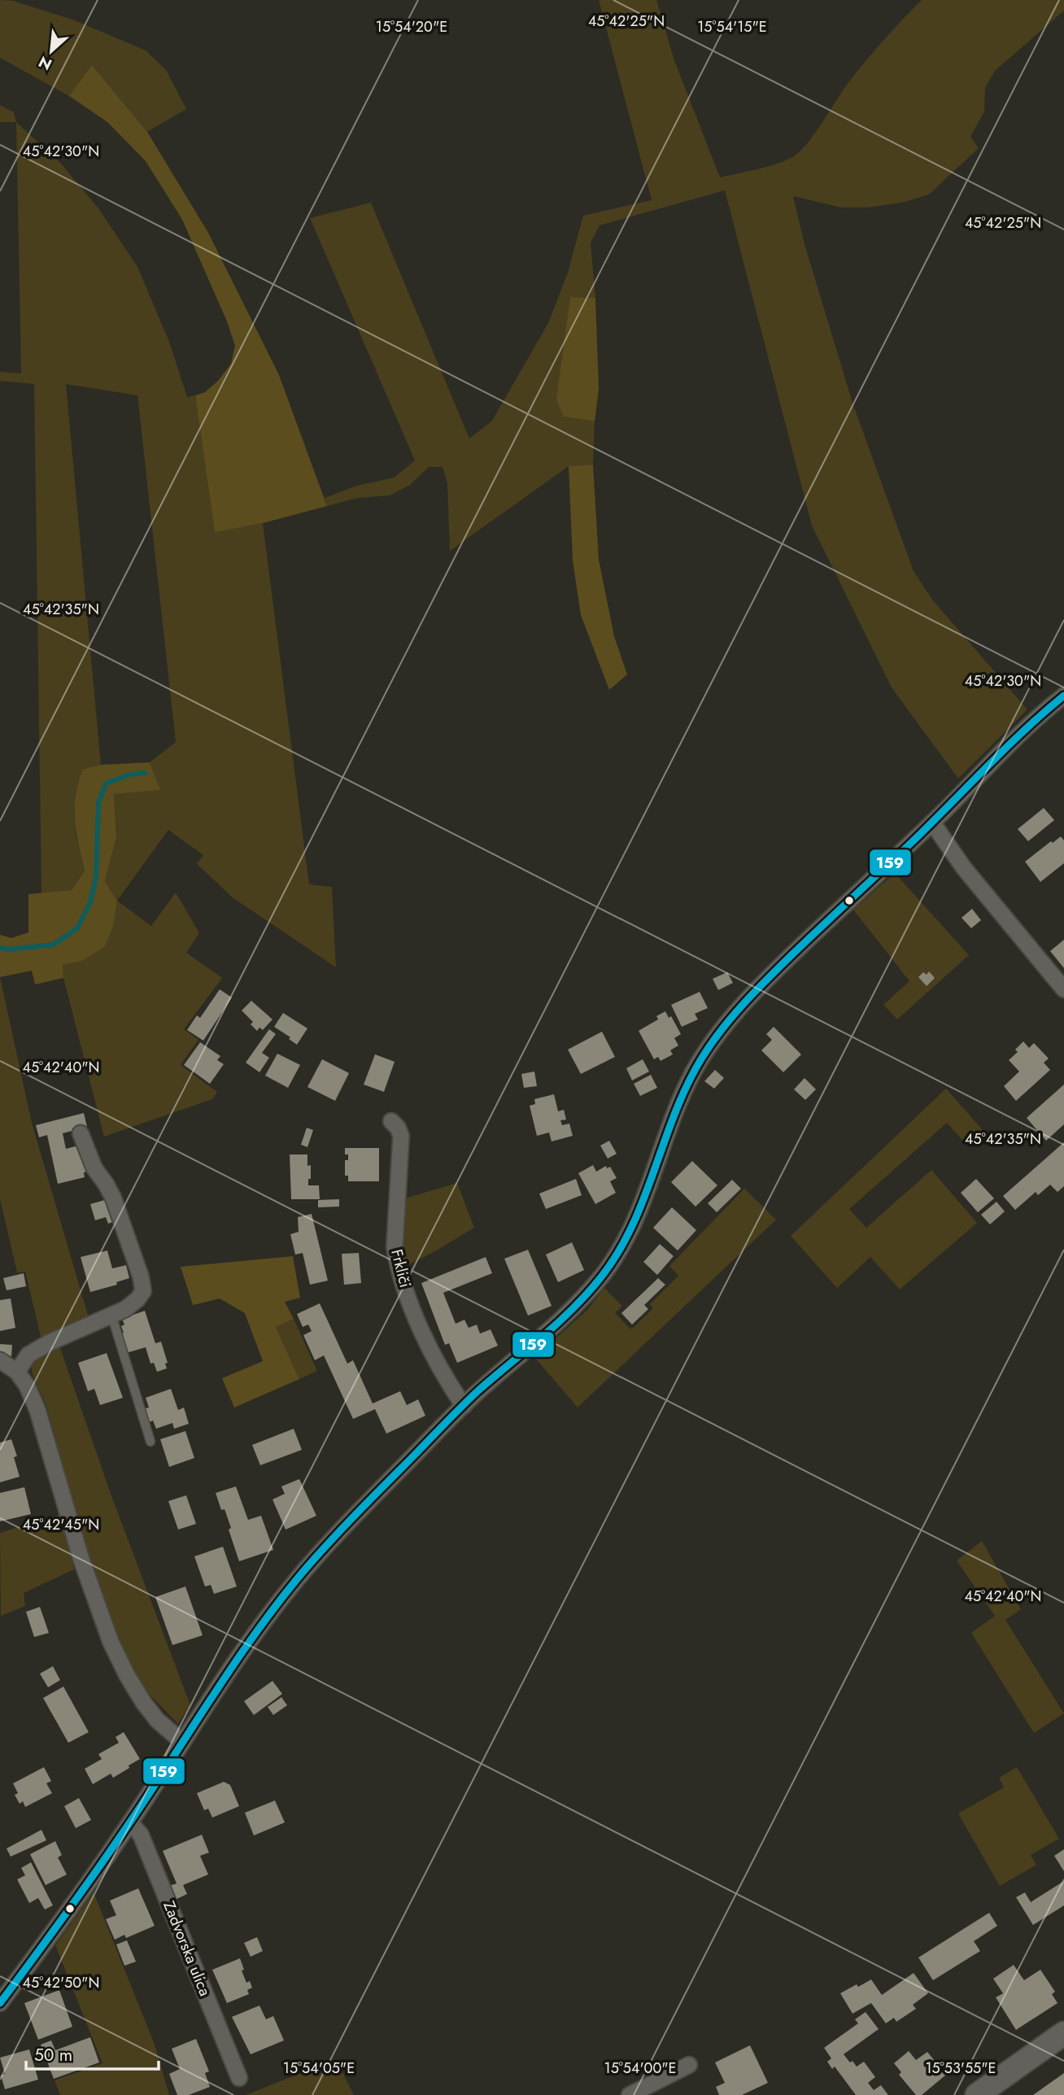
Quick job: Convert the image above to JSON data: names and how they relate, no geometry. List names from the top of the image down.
{
  "streets": {
    "street": ["Frkliči", "Zadvorska ulica"]
  },
  "lines": ["transit line 159"],
  "scale_bar": "50 m",
  "north": "bottom left",
  "coordinates": [
    "45°42'25\"N",
    "15°54'20\"E",
    "15°54'15\"E",
    "45°42'30\"N",
    "45°42'35\"N",
    "45°42'40\"N",
    "45°42'45\"N",
    "45°42'50\"N",
    "15°54'05\"E",
    "15°54'00\"E",
    "15°53'55\"E"
  ]
}
